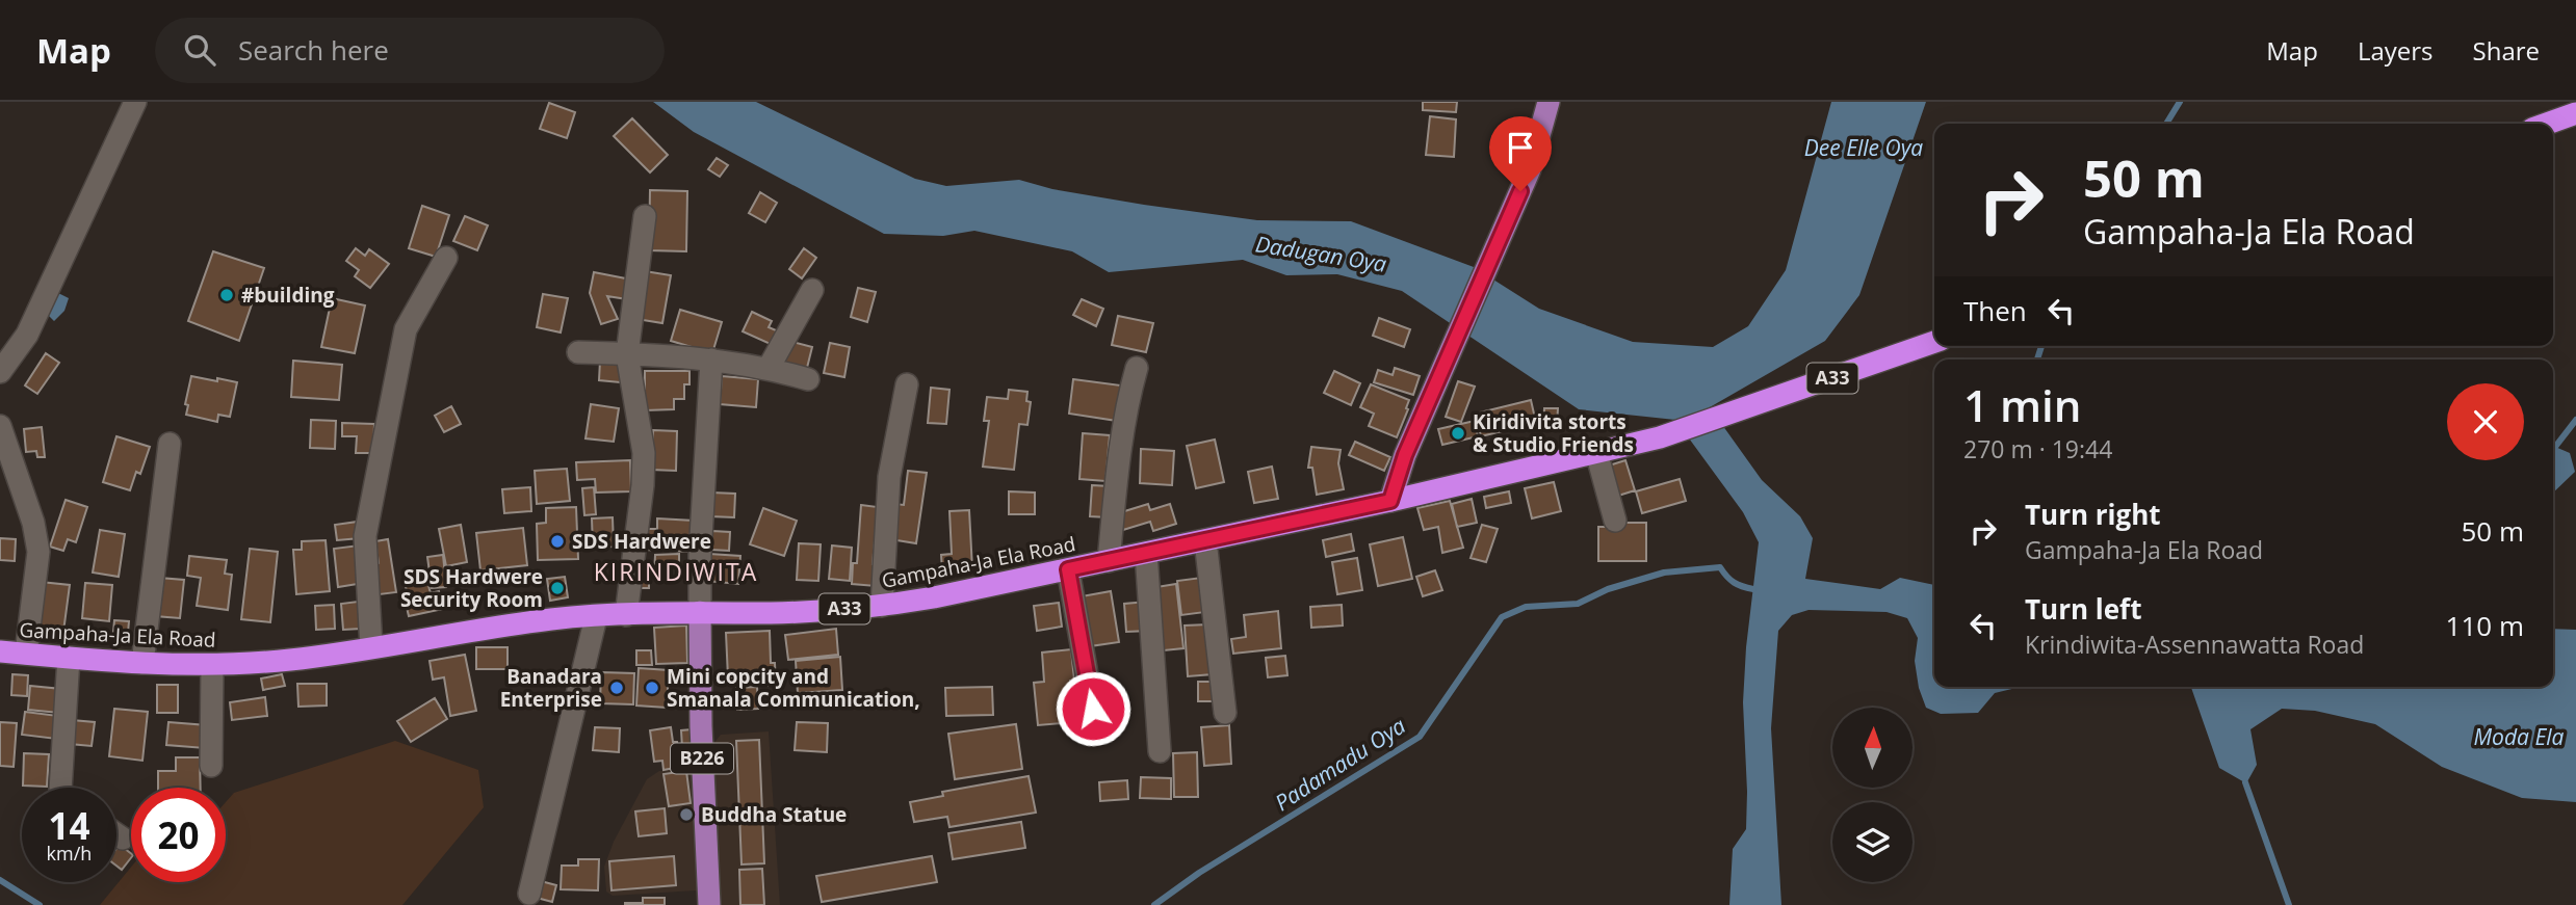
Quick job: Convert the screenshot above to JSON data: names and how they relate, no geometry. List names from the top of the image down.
{
  "streets": {
    "highway": ["A33", "Gampaha-Ja Ela Road"],
    "main road": ["B226"]
  },
  "crossings": [
    ["Gampaha-Ja Ela Road", "B226"]
  ],
  "districts": ["KIRINDIWITA"],
  "water": [
    "Dee Elle Oya",
    "Dadugan Oya",
    "Moda Ela",
    "Padamadu Oya"
  ],
  "places": [
    "#building",
    "Kiridivita storts & Studio Friends",
    "SDS Hardwere",
    "SDS Hardwere Security Room",
    "Banadara Enterprise",
    "Mini copcity and Smanala Communication,",
    "Buddha Statue"
  ],
  "north": "top",
  "page": {
    "header": "Map",
    "search": "Search here",
    "nav": ["Map", "Layers", "Share"],
    "turn": ["50 m", "Gampaha-Ja Ela Road"],
    "then": "Then",
    "heading": ["1 min", "270 m · 19:44"],
    "list": [
      {
        "name": "Turn right",
        "note": "Gampaha-Ja Ela Road",
        "value": "50 m"
      },
      {
        "name": "Turn left",
        "note": "Krindiwita-Assennawatta Road",
        "value": "110 m"
      }
    ],
    "speed": "14 km/h",
    "limit": "20"
  }
}
